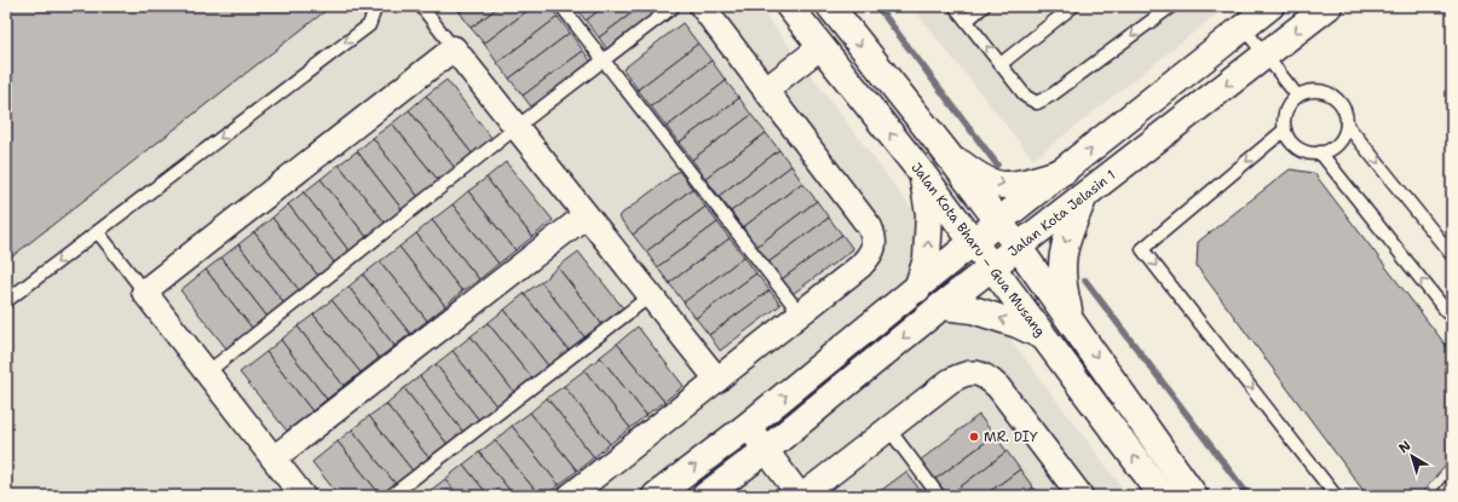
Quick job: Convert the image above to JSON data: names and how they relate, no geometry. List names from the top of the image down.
{
  "streets": {
    "main road": ["Jalan Kota Jelasin 1", "Jalan Kota Bharu – Gua Musang"]
  },
  "crossings": [
    ["Jalan Kota Jelasin 1", "Jalan Kota Bharu – Gua Musang"]
  ],
  "places": ["MR. DIY"],
  "north": "top left"
}
